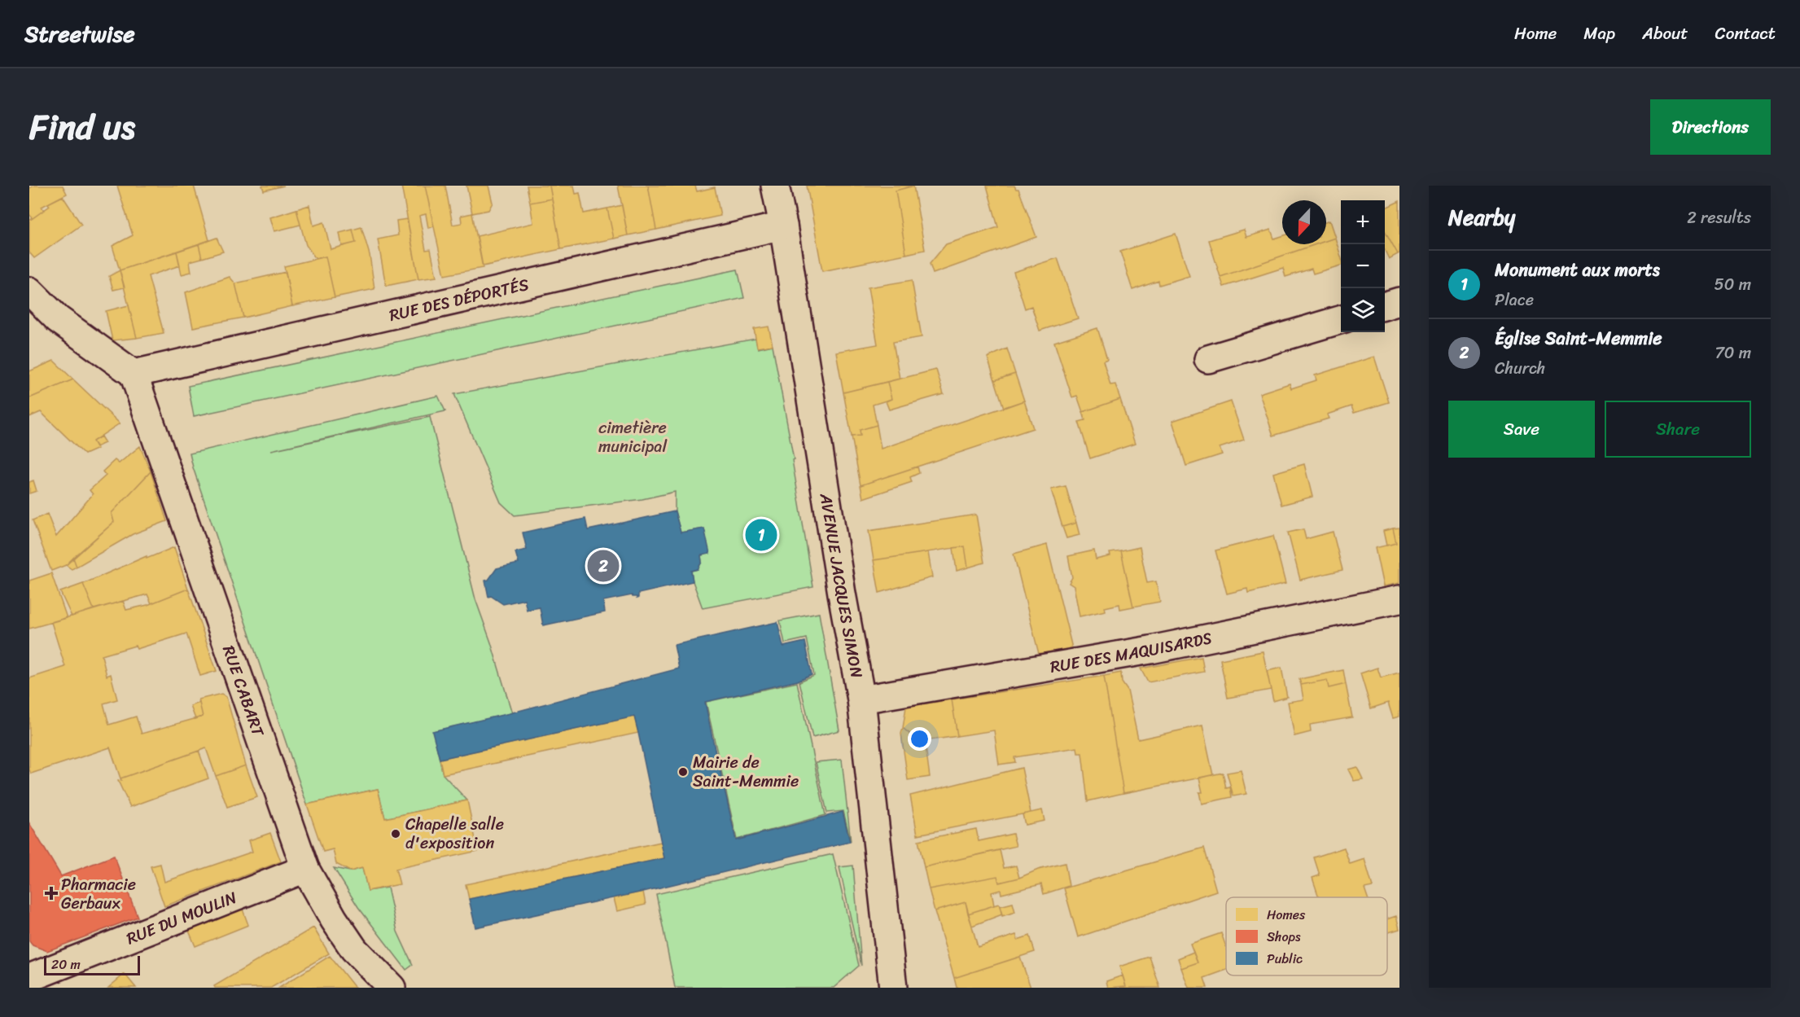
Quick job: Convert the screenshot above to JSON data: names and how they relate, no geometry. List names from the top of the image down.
{
  "streets": {
    "street": [
      "RUE DES DÉPORTÉS",
      "AVENUE JACQUES SIMON",
      "RUE DES MAQUISARDS",
      "RUE CABART",
      "RUE DU MOULIN"
    ]
  },
  "crossings": [
    ["RUE DES DÉPORTÉS", "AVENUE JACQUES SIMON"],
    ["RUE DES DÉPORTÉS", "RUE CABART"],
    ["AVENUE JACQUES SIMON", "RUE DES MAQUISARDS"],
    ["RUE CABART", "RUE DU MOULIN"]
  ],
  "parks": ["cimetière municipal"],
  "places": {
    "other": ["Mairie de Saint-Memmie", "Chapelle salle d'exposition"],
    "health": ["Pharmacie Gerbaux"]
  },
  "legend": ["Homes", "Shops", "Public"],
  "scale_bar": "20 m",
  "north": "bottom",
  "page": {
    "header": "Streetwise",
    "nav": [
      "Home",
      "Map",
      "About",
      "Contact"
    ],
    "title": "Find us",
    "buttons": [
      "Directions",
      ["Save", "Share"]
    ],
    "heading": ["Nearby", "2 results"],
    "map_buttons": ["+", "−"],
    "list": [
      {
        "mark": "1",
        "name": "Monument aux morts",
        "note": "Place",
        "value": "50 m"
      },
      {
        "mark": "2",
        "name": "Église Saint-Memmie",
        "note": "Church",
        "value": "70 m"
      }
    ],
    "pins": ["1", "2"],
    "scale": "20 m"
  }
}
